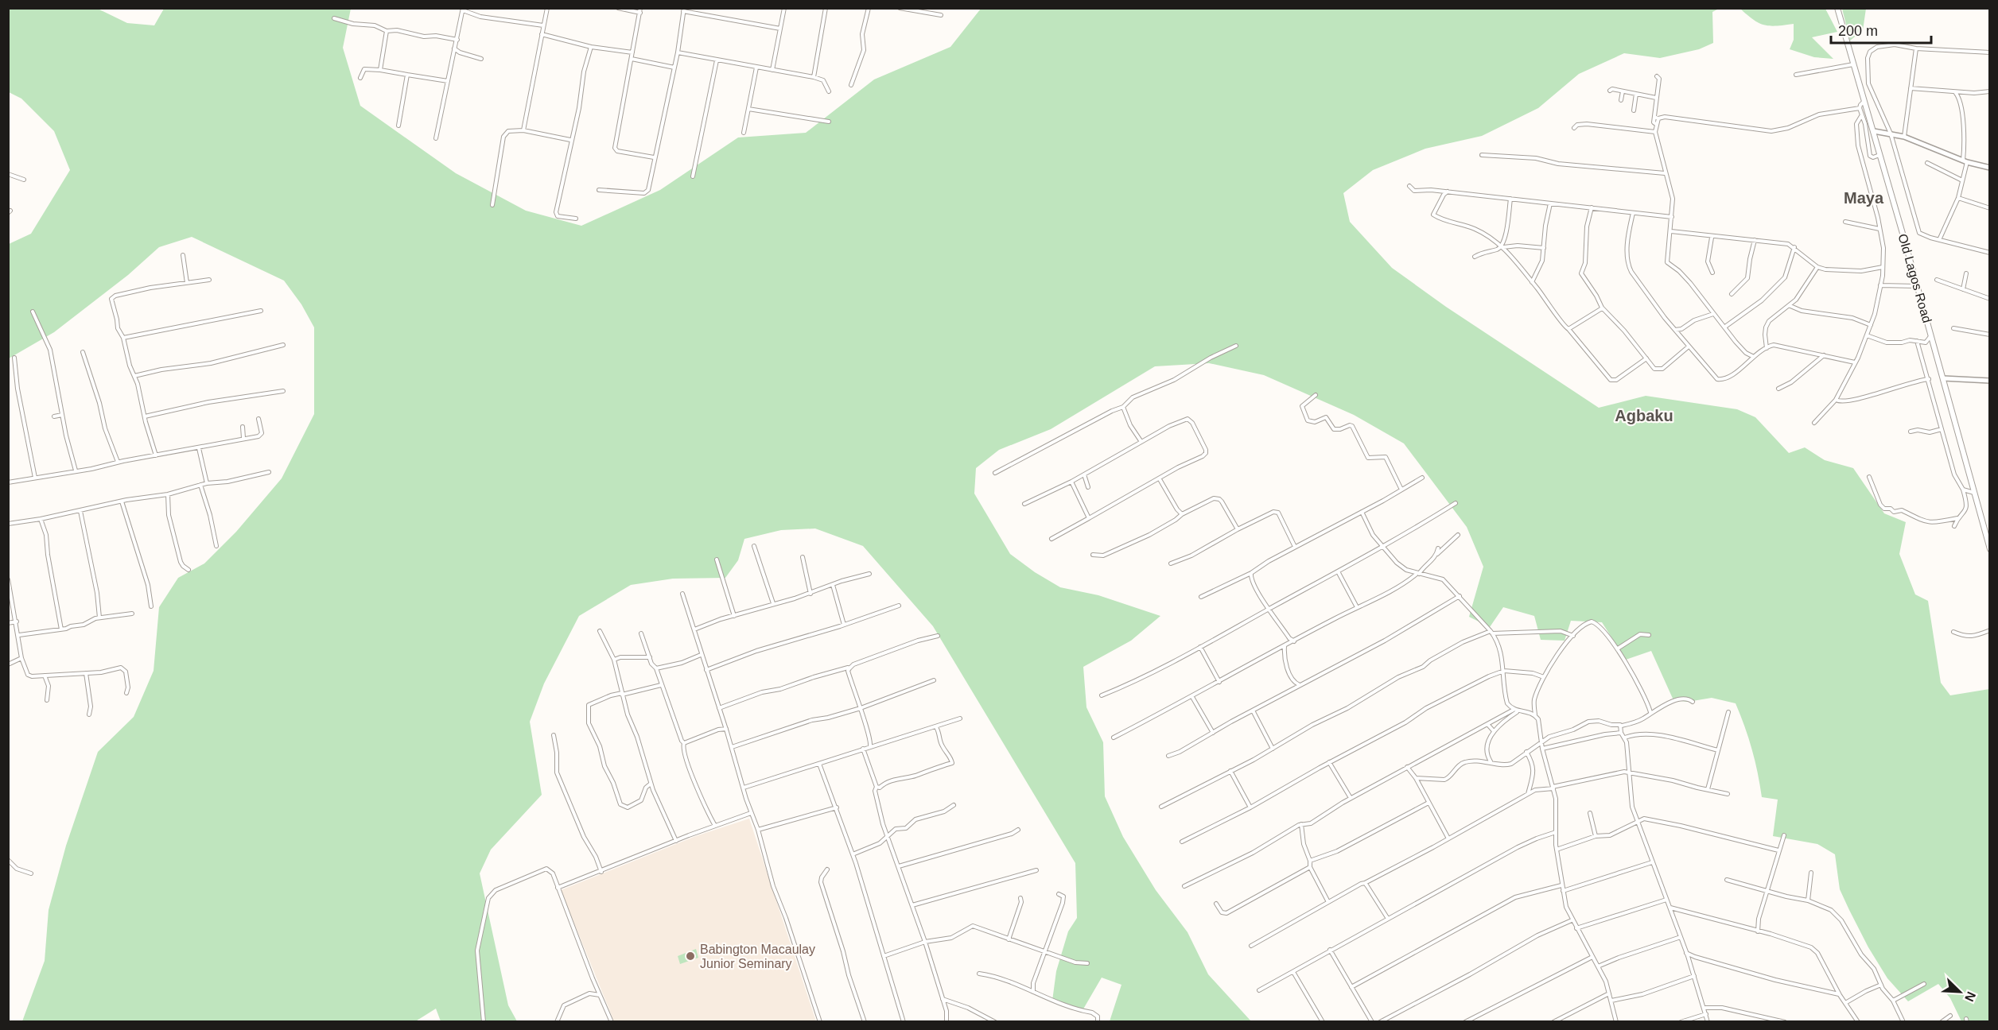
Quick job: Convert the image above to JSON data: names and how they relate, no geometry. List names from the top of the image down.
{
  "streets": {
    "main road": ["Old Lagos Road"]
  },
  "districts": ["Maya", "Agbaku"],
  "places": ["Babington Macaulay Junior Seminary"],
  "scale_bar": "200 m",
  "north": "bottom right"
}
